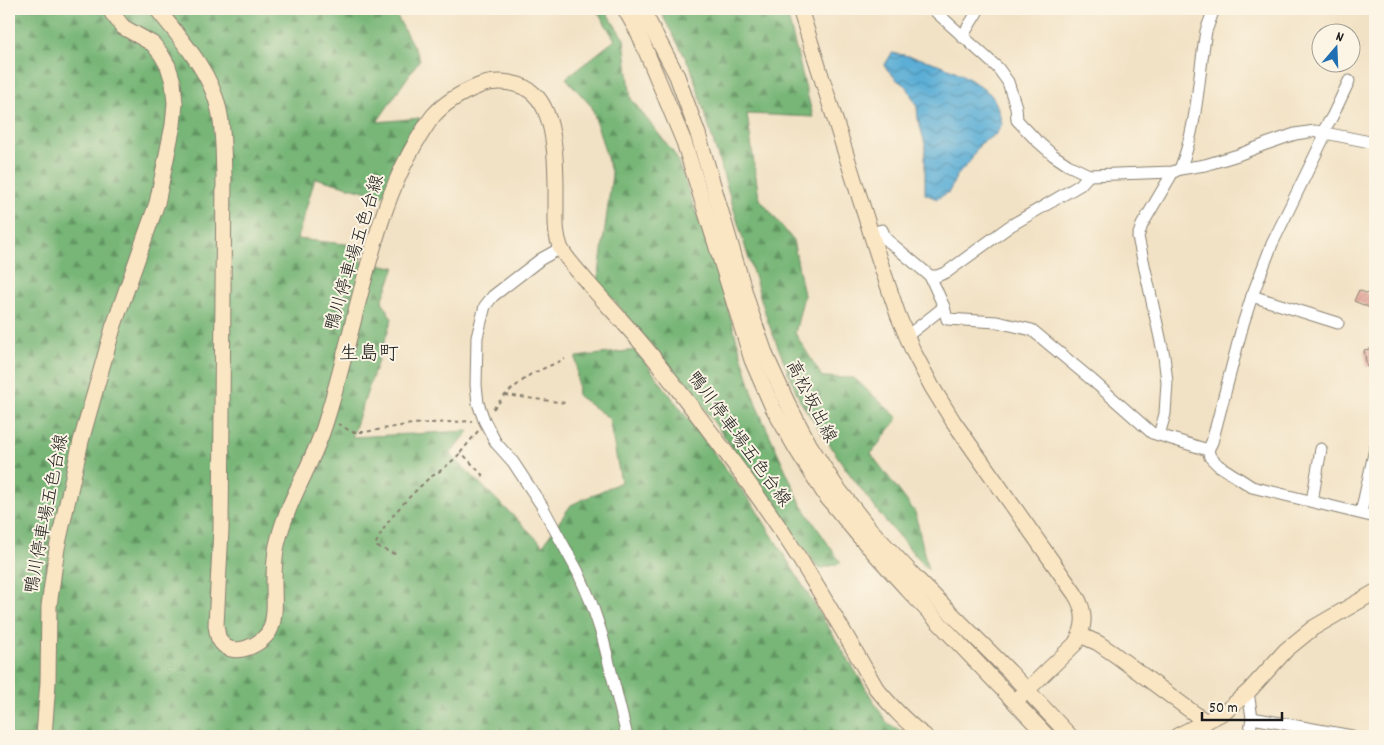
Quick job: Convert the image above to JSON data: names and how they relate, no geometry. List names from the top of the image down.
{
  "streets": {
    "main road": ["鴨川停車場五色台線", "高松坂出線"]
  },
  "districts": ["生島町"],
  "scale_bar": "50 m",
  "north": "top"
}
